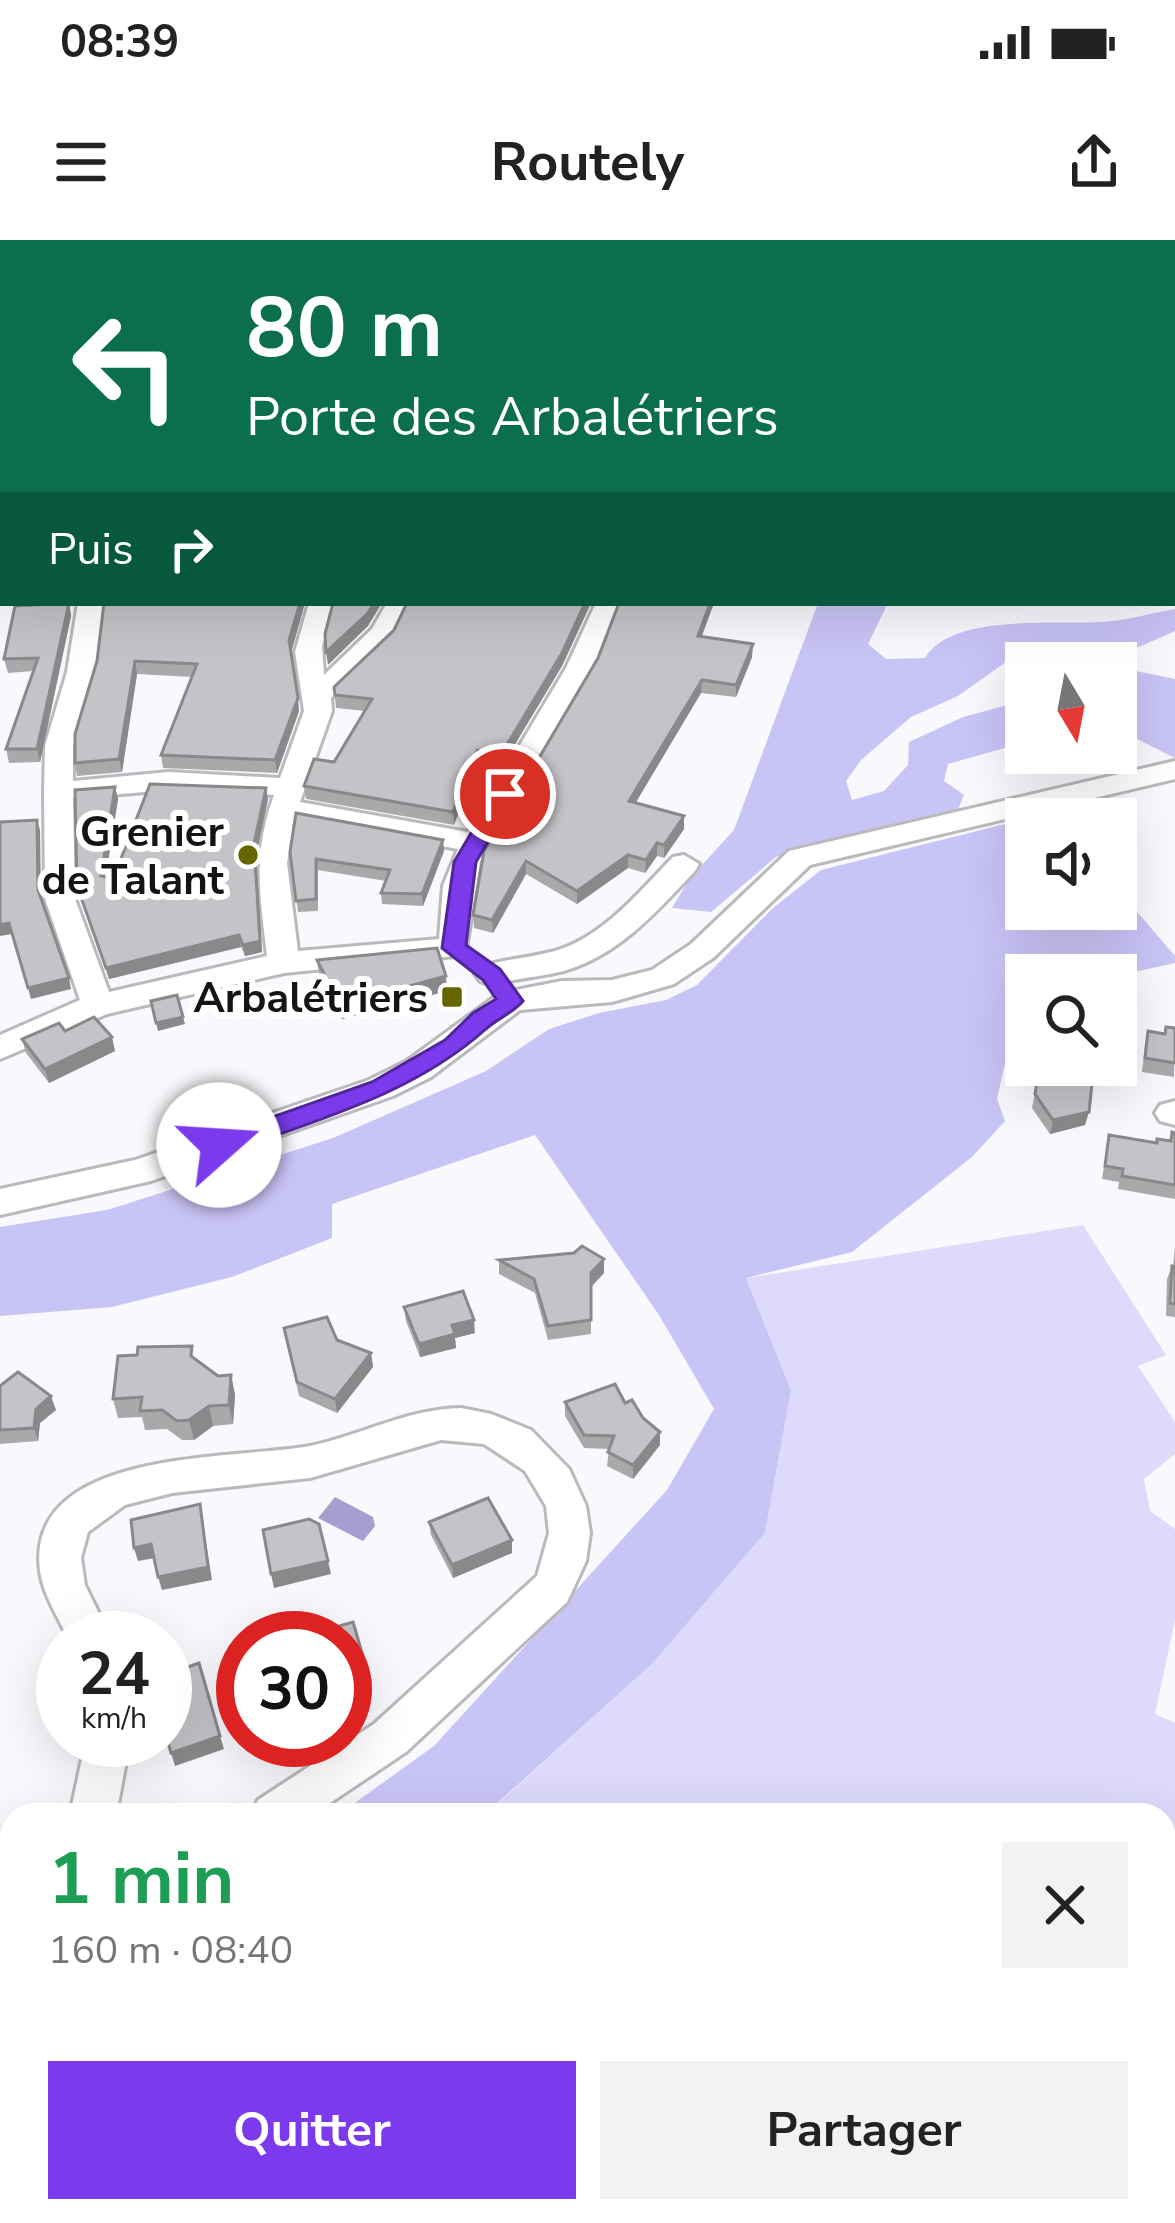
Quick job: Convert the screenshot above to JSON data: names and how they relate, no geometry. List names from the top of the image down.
{
  "places": {
    "other": ["Grenier de Talant"],
    "transit": ["Arbalétriers"]
  },
  "north": "bottom",
  "page": {
    "status": "08:39",
    "header": "Routely",
    "turn": ["80 m", "Porte des Arbalétriers"],
    "then": "Puis",
    "speed": "24 km/h",
    "limit": "30",
    "heading": ["1 min", "160 m · 08:40"],
    "buttons": ["Quitter", "Partager"]
  }
}
